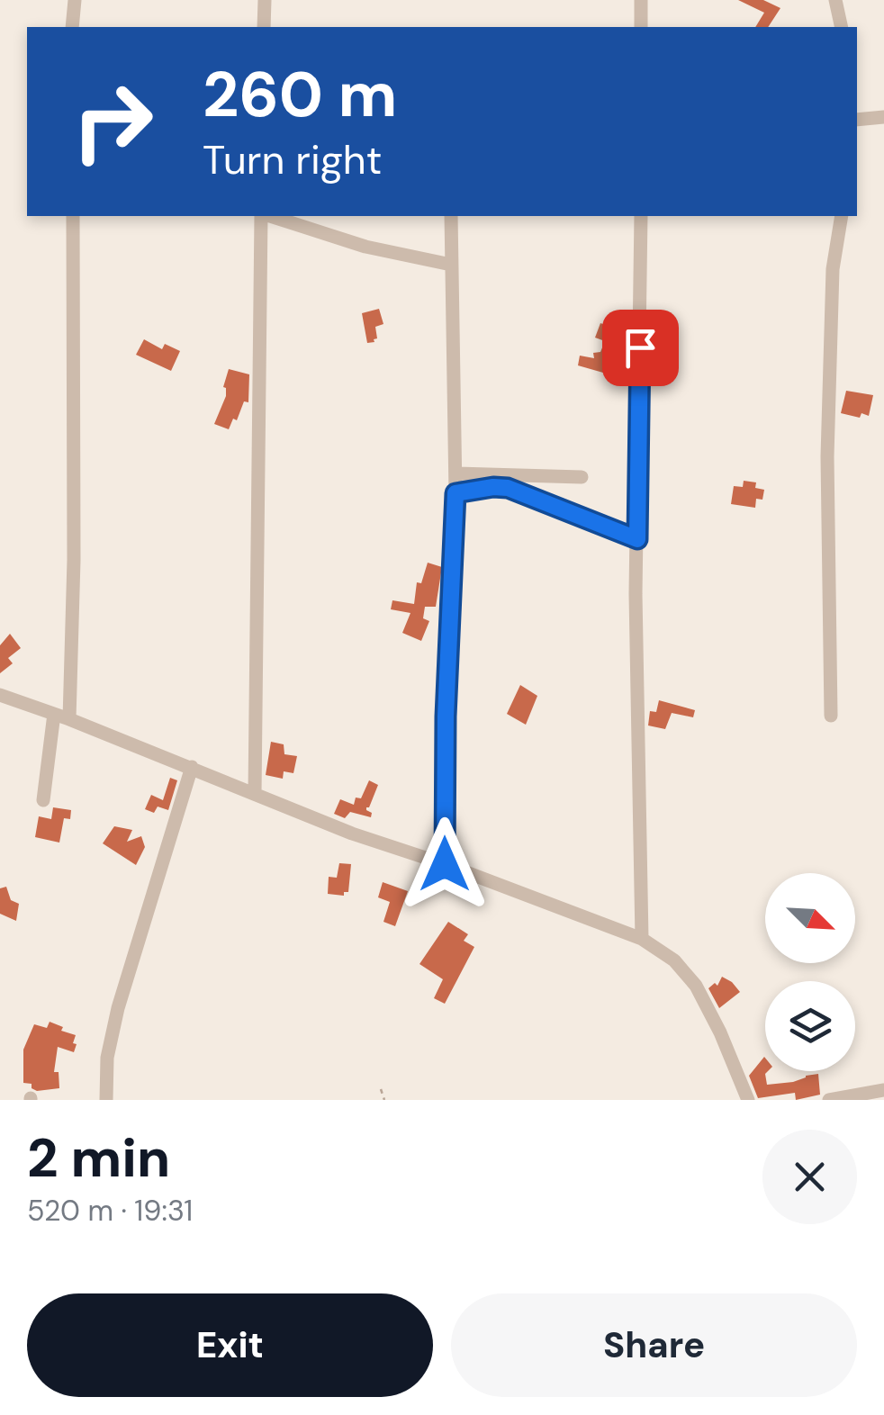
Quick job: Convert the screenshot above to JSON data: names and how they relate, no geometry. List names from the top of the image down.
{
  "north": "bottom right",
  "page": {
    "turn": ["260 m", "Turn right"],
    "heading": ["2 min", "520 m · 19:31"],
    "buttons": ["Exit", "Share"]
  }
}
